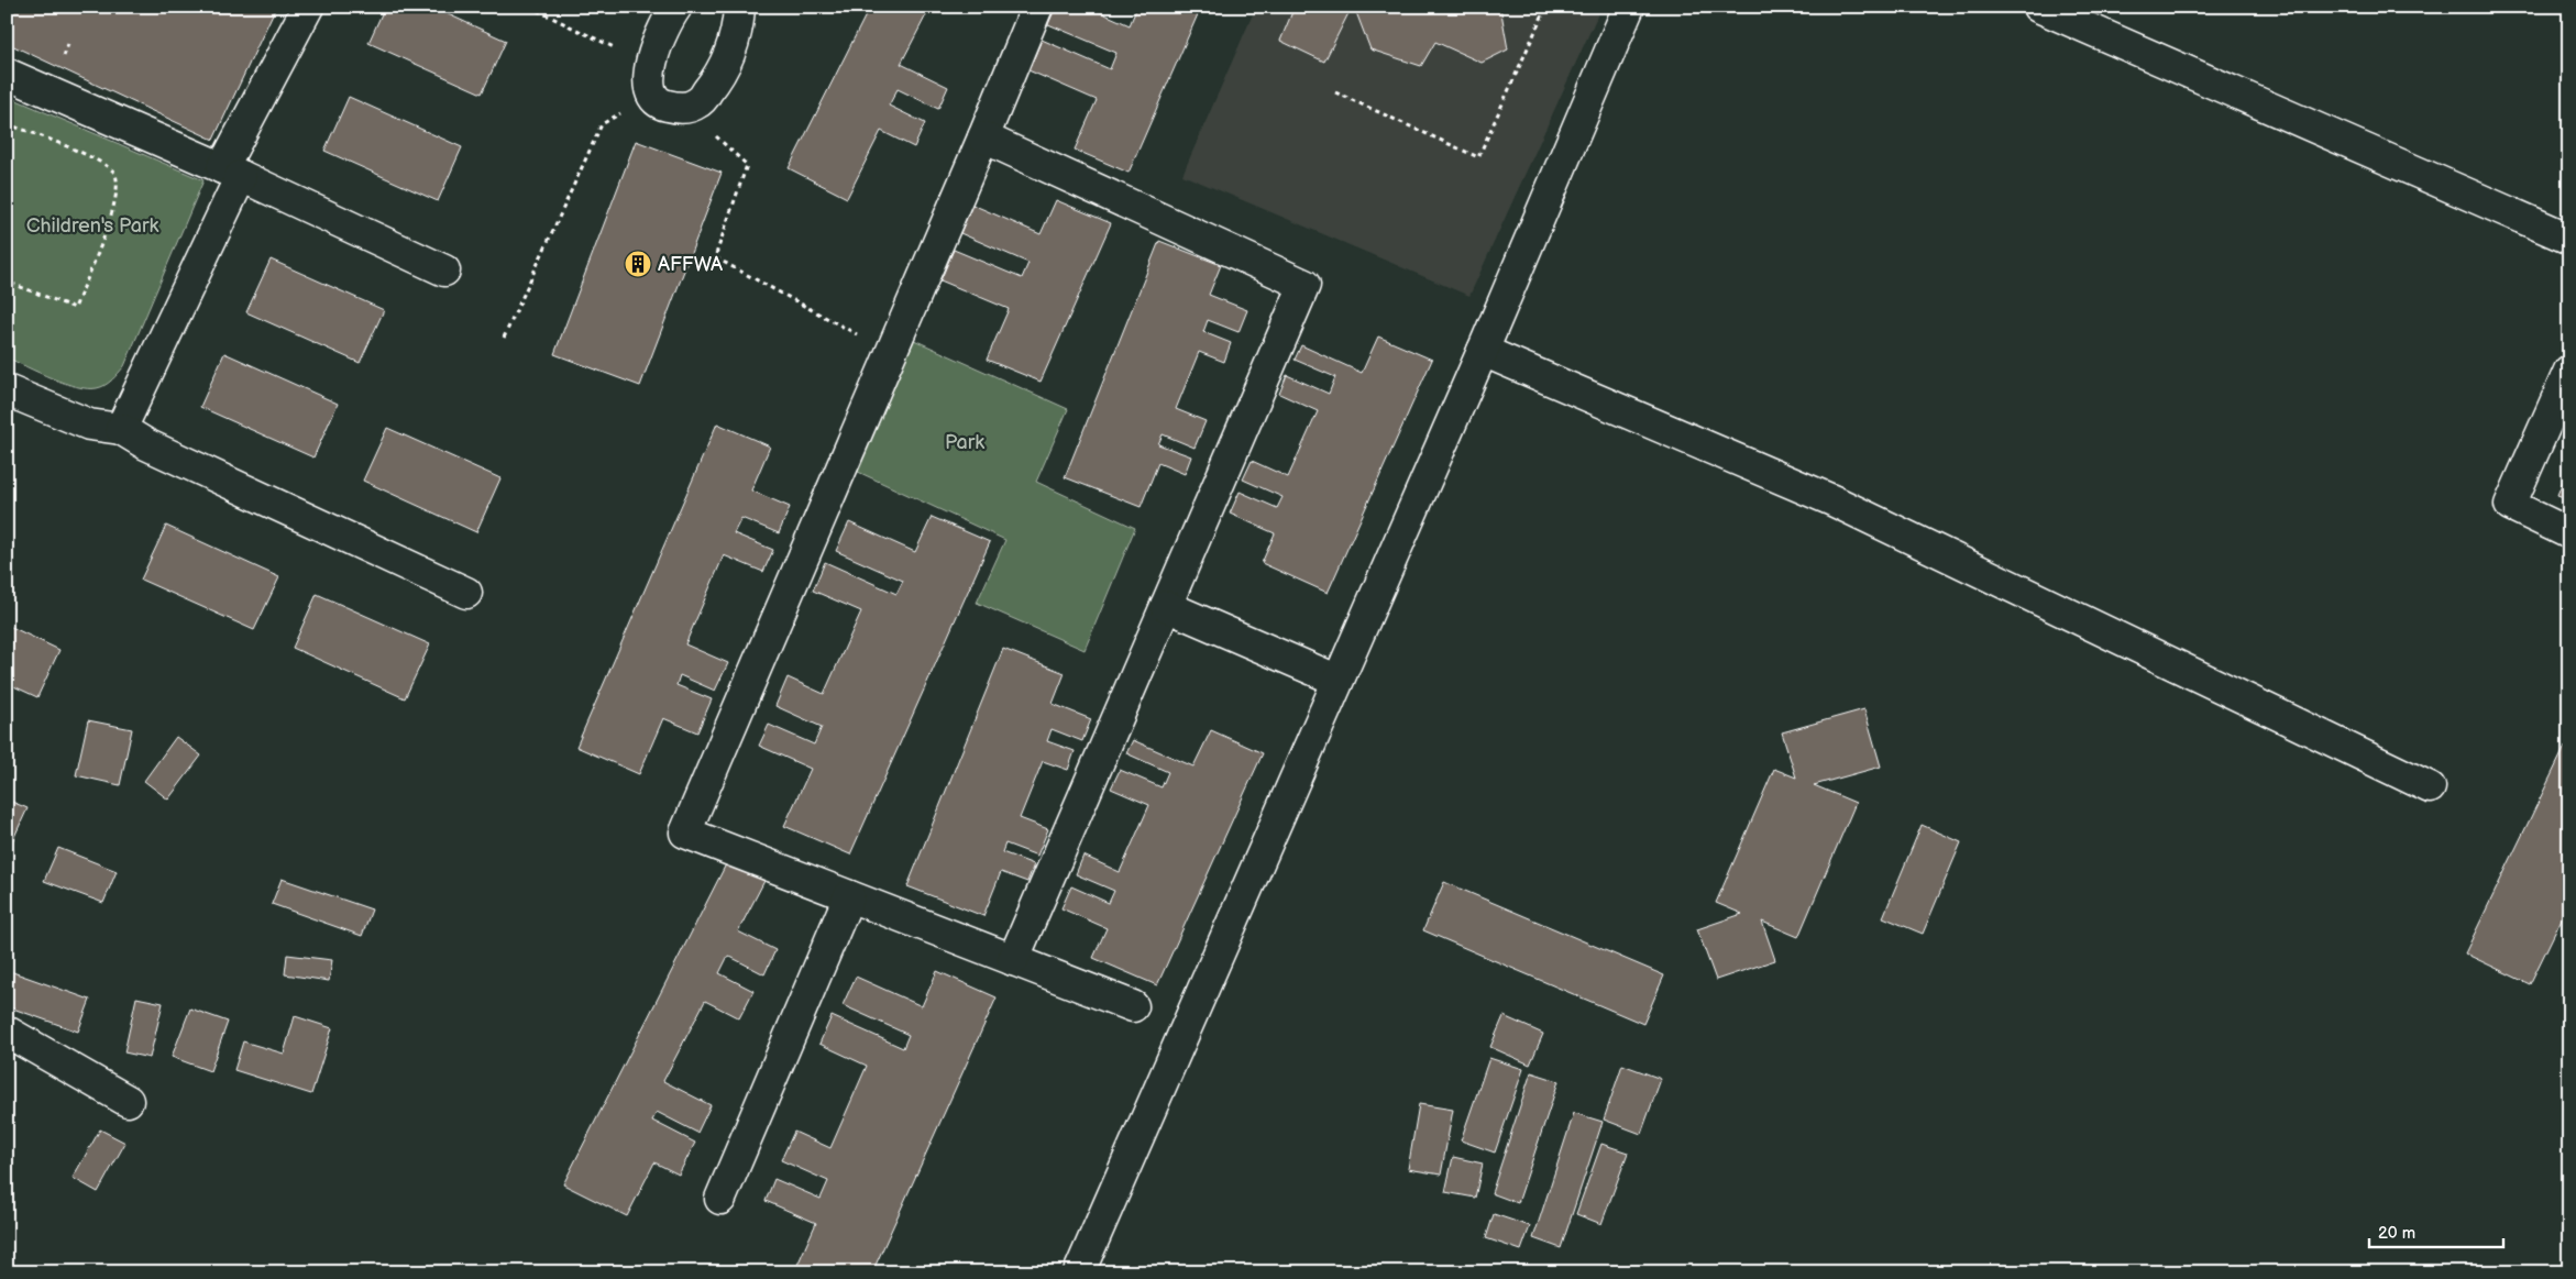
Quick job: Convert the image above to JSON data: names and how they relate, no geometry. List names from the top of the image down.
{
  "parks": ["Children's Park", "Park"],
  "places": {
    "building": ["AFFWA"]
  },
  "scale_bar": "20 m"
}
